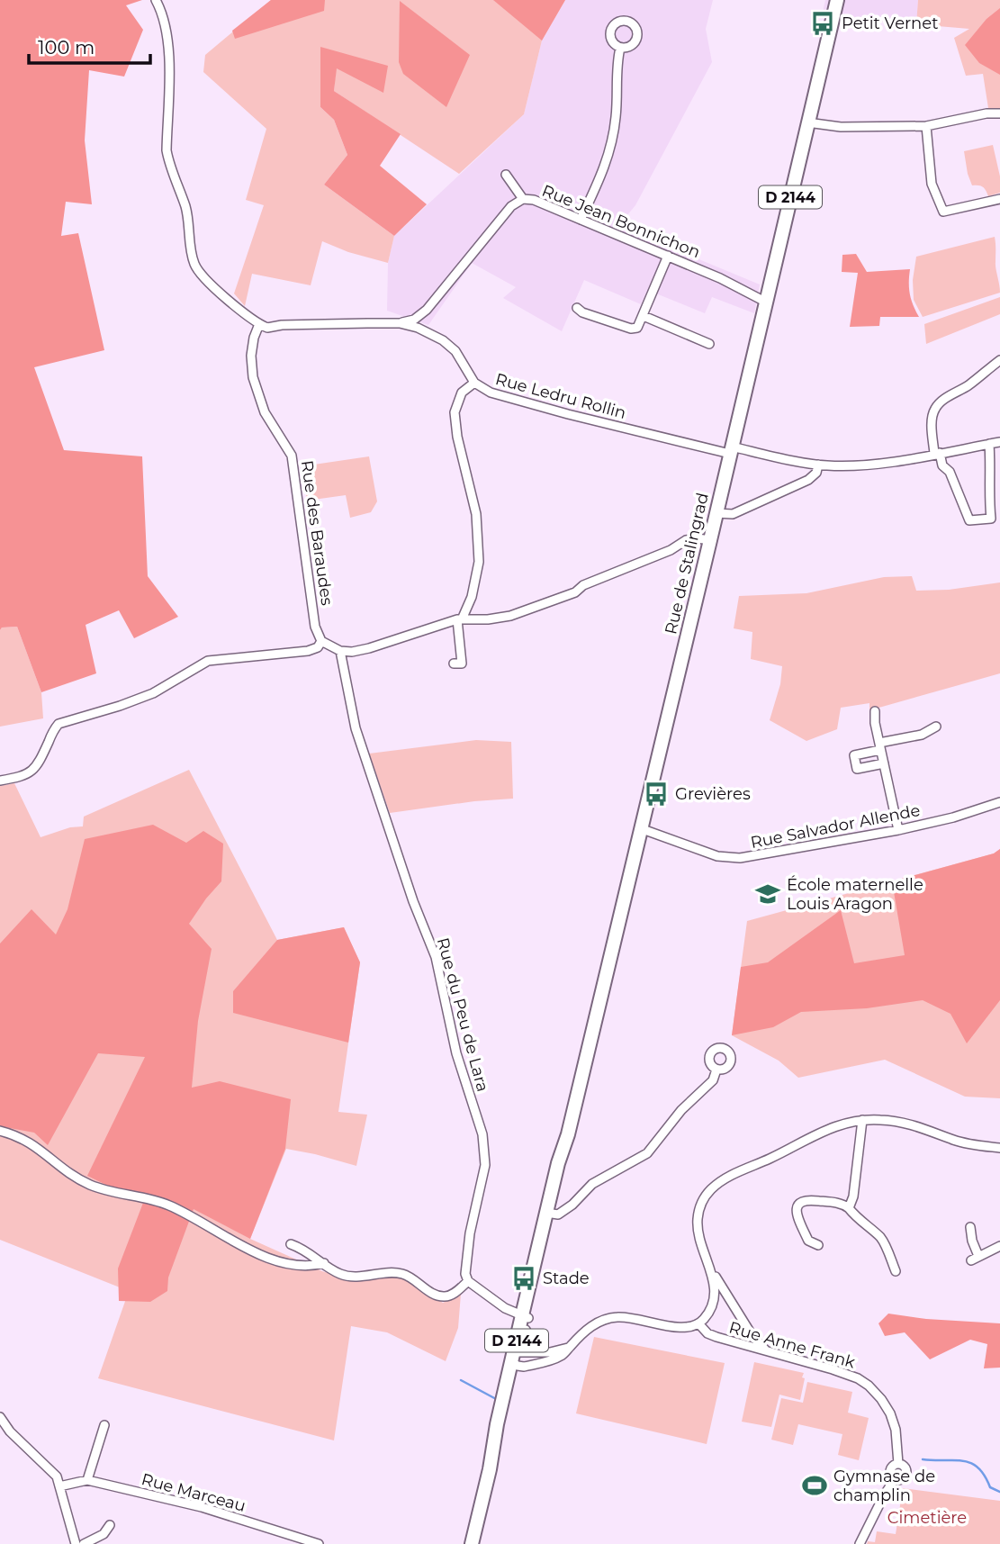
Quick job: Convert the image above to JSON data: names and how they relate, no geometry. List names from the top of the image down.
{
  "streets": {
    "main road": ["D 2144", "Rue de Stalingrad"],
    "street": [
      "Rue Jean Bonnichon",
      "Rue Ledru Rollin",
      "Rue des Baraudes",
      "Rue Salvador Allende",
      "Rue du Peu de Lara",
      "Rue Anne Frank",
      "Rue Marceau"
    ]
  },
  "crossings": [
    ["D 2144", "Rue de Stalingrad"],
    ["Rue Jean Bonnichon", "Rue Ledru Rollin"],
    ["Rue Jean Bonnichon", "Rue de Stalingrad"],
    ["Rue Ledru Rollin", "Rue des Baraudes"],
    ["Rue Ledru Rollin", "Rue de Stalingrad"],
    ["Rue de Stalingrad", "Rue Salvador Allende"]
  ],
  "parks": ["Cimetière"],
  "places": {
    "bus stop": ["Petit Vernet", "Grevières", "Stade"],
    "school or university": ["École maternelle Louis Aragon"],
    "sports": ["Gymnase de champlin"]
  },
  "scale_bar": "100 m"
}
